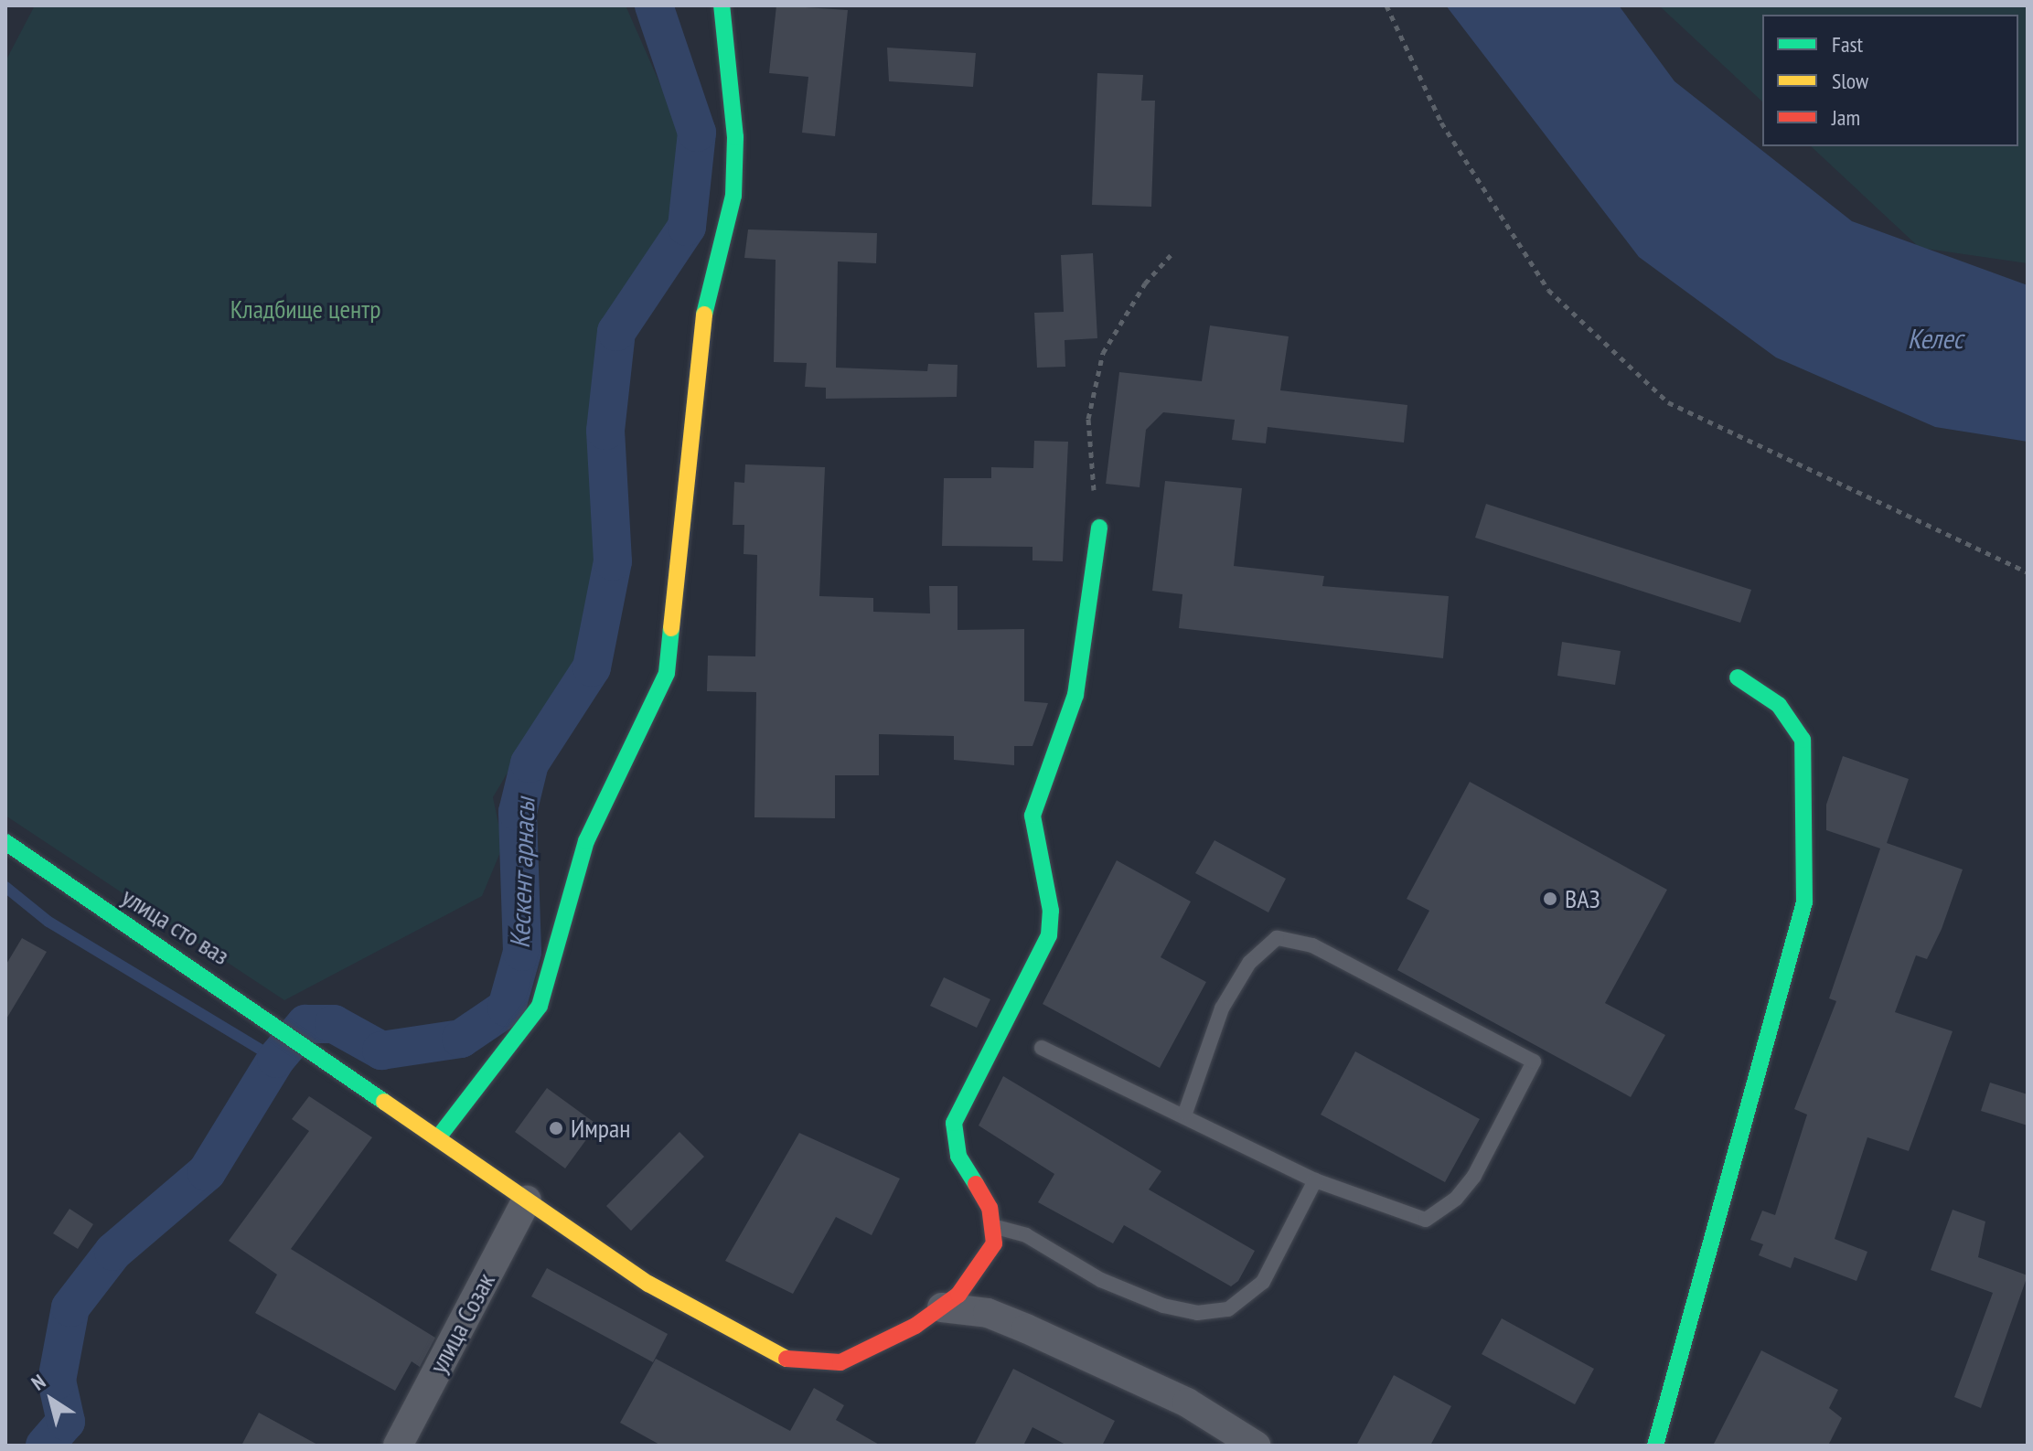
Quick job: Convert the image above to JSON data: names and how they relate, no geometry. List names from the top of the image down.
{
  "streets": {
    "street": ["улица сто ваз", "улица Созак"]
  },
  "crossings": [
    ["улица сто ваз", "улица Созак"]
  ],
  "water": ["Келес", "Кескент арнасы"],
  "parks": ["Кладбище центр"],
  "places": ["ВАЗ", "Имран"],
  "legend": ["Fast", "Slow", "Jam"],
  "north": "top left"
}
